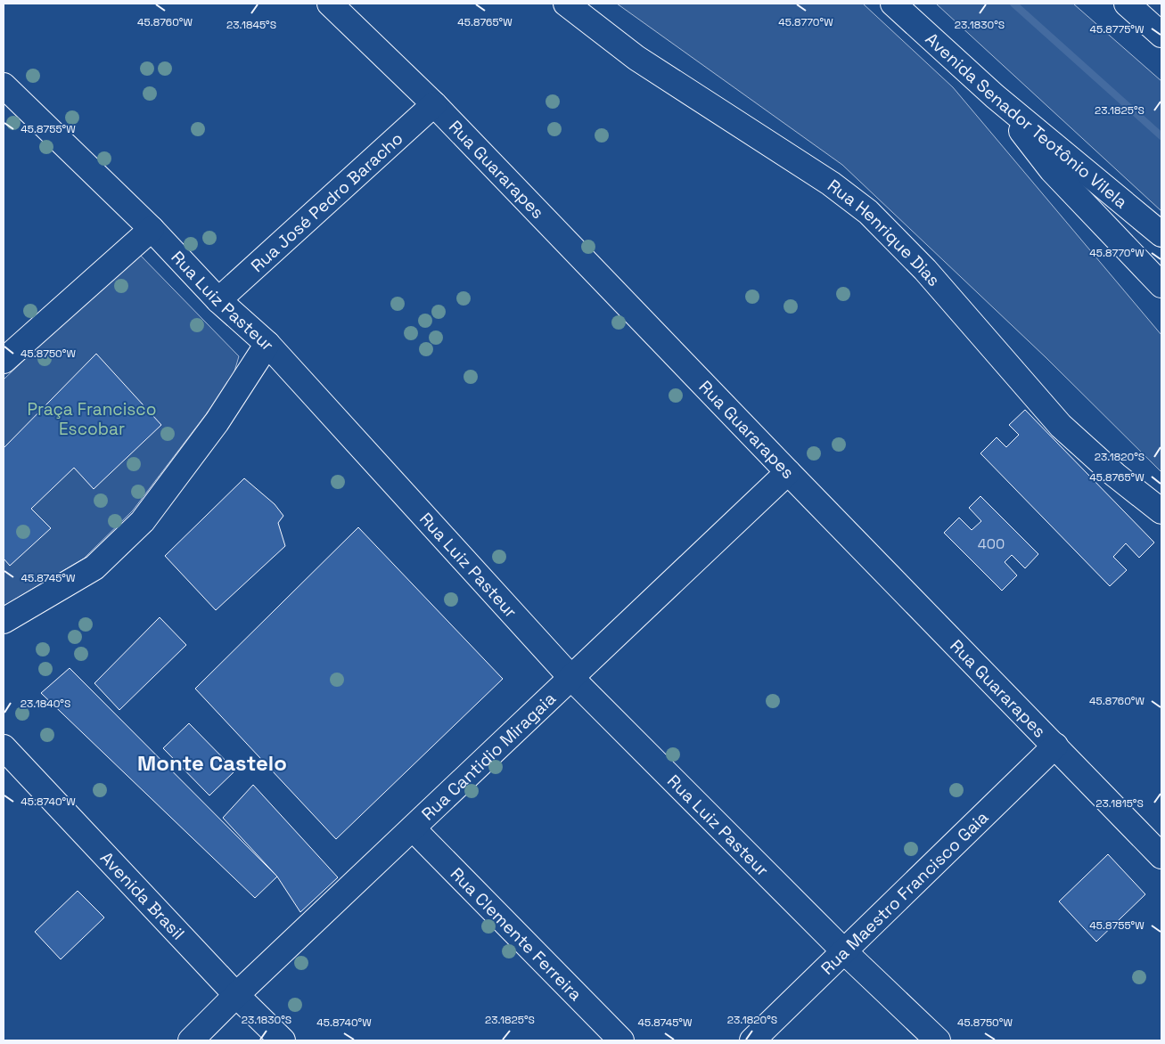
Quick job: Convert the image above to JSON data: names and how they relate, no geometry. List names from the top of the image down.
{
  "streets": {
    "main road": [
      "Avenida Senador Teotônio Vilela",
      "Rua Guararapes",
      "Rua José Pedro Baracho",
      "Rua Henrique Dias",
      "Rua Luiz Pasteur",
      "Rua Cantidio Miragaia",
      "Rua Maestro Francisco Gaia",
      "Avenida Brasil",
      "Rua Clemente Ferreira"
    ]
  },
  "crossings": [
    ["Rua Guararapes", "Rua José Pedro Baracho"],
    ["Rua Guararapes", "Rua Cantidio Miragaia"],
    ["Rua Guararapes", "Rua Maestro Francisco Gaia"],
    ["Rua José Pedro Baracho", "Rua Luiz Pasteur"],
    ["Rua Luiz Pasteur", "Rua Cantidio Miragaia"],
    ["Rua Luiz Pasteur", "Rua Maestro Francisco Gaia"],
    ["Rua Cantidio Miragaia", "Avenida Brasil"],
    ["Rua Cantidio Miragaia", "Rua Clemente Ferreira"]
  ],
  "districts": ["Monte Castelo"],
  "parks": ["Praça Francisco Escobar"],
  "house_numbers": ["400"],
  "coordinates": [
    "45.8760°W",
    "45.8765°W",
    "45.8770°W",
    "23.1845°S",
    "23.1830°S",
    "45.8775°W",
    "23.1825°S",
    "45.8755°W",
    "45.8750°W",
    "23.1820°S",
    "45.8745°W",
    "23.1840°S",
    "45.8740°W",
    "23.1815°S"
  ]
}
